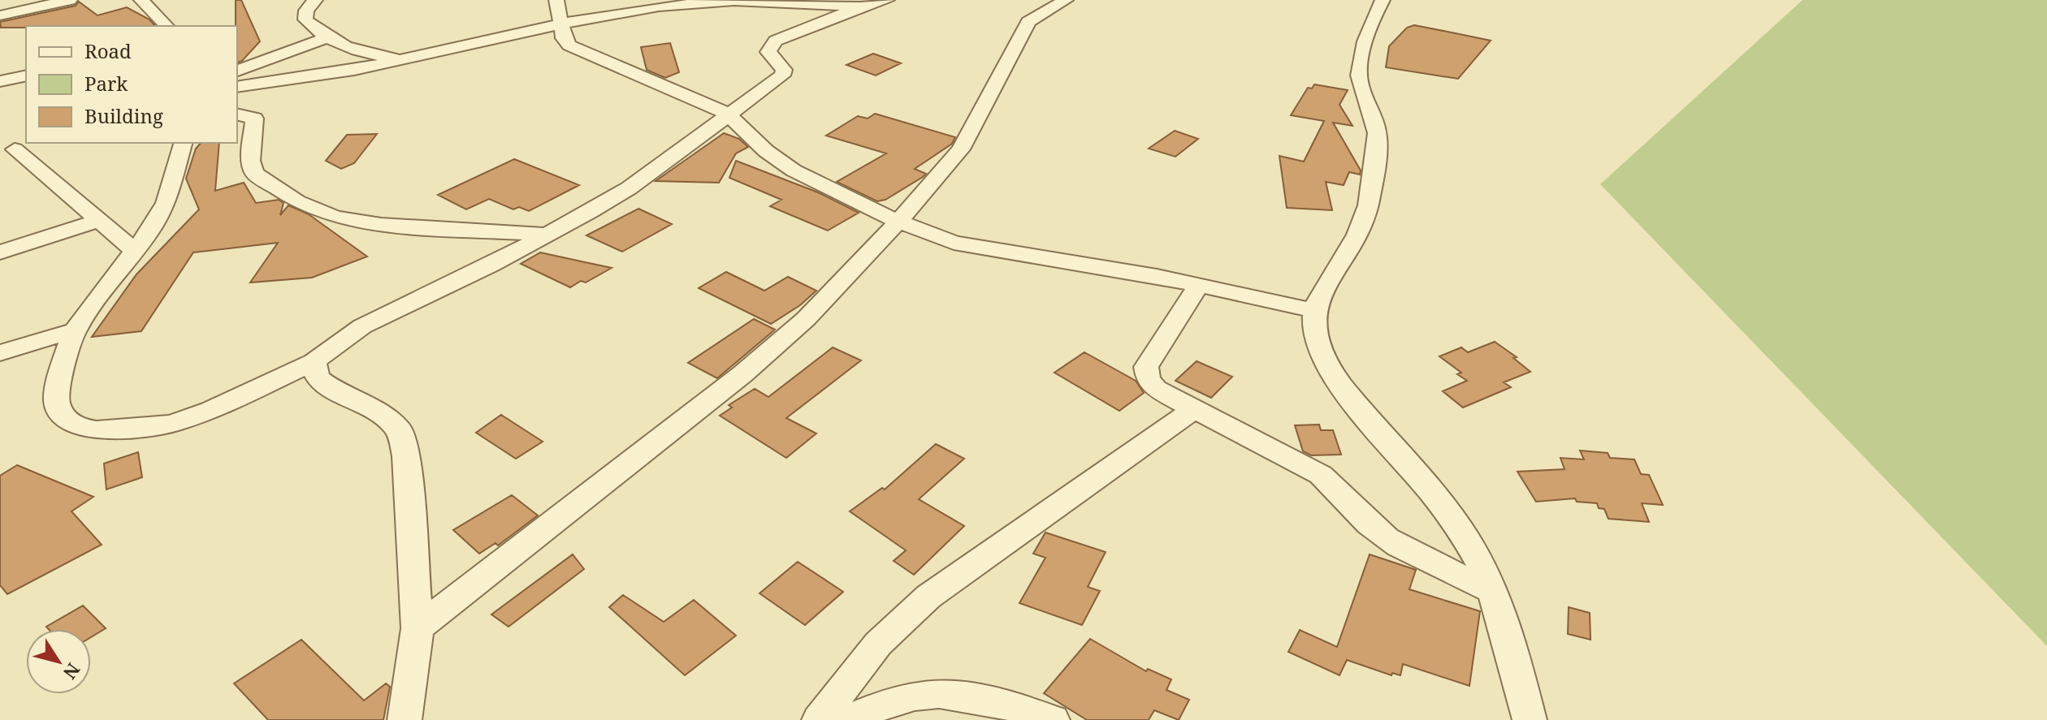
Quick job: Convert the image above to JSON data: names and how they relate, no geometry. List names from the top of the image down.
{
  "legend": ["Road", "Park", "Building"],
  "north": "bottom right"
}
